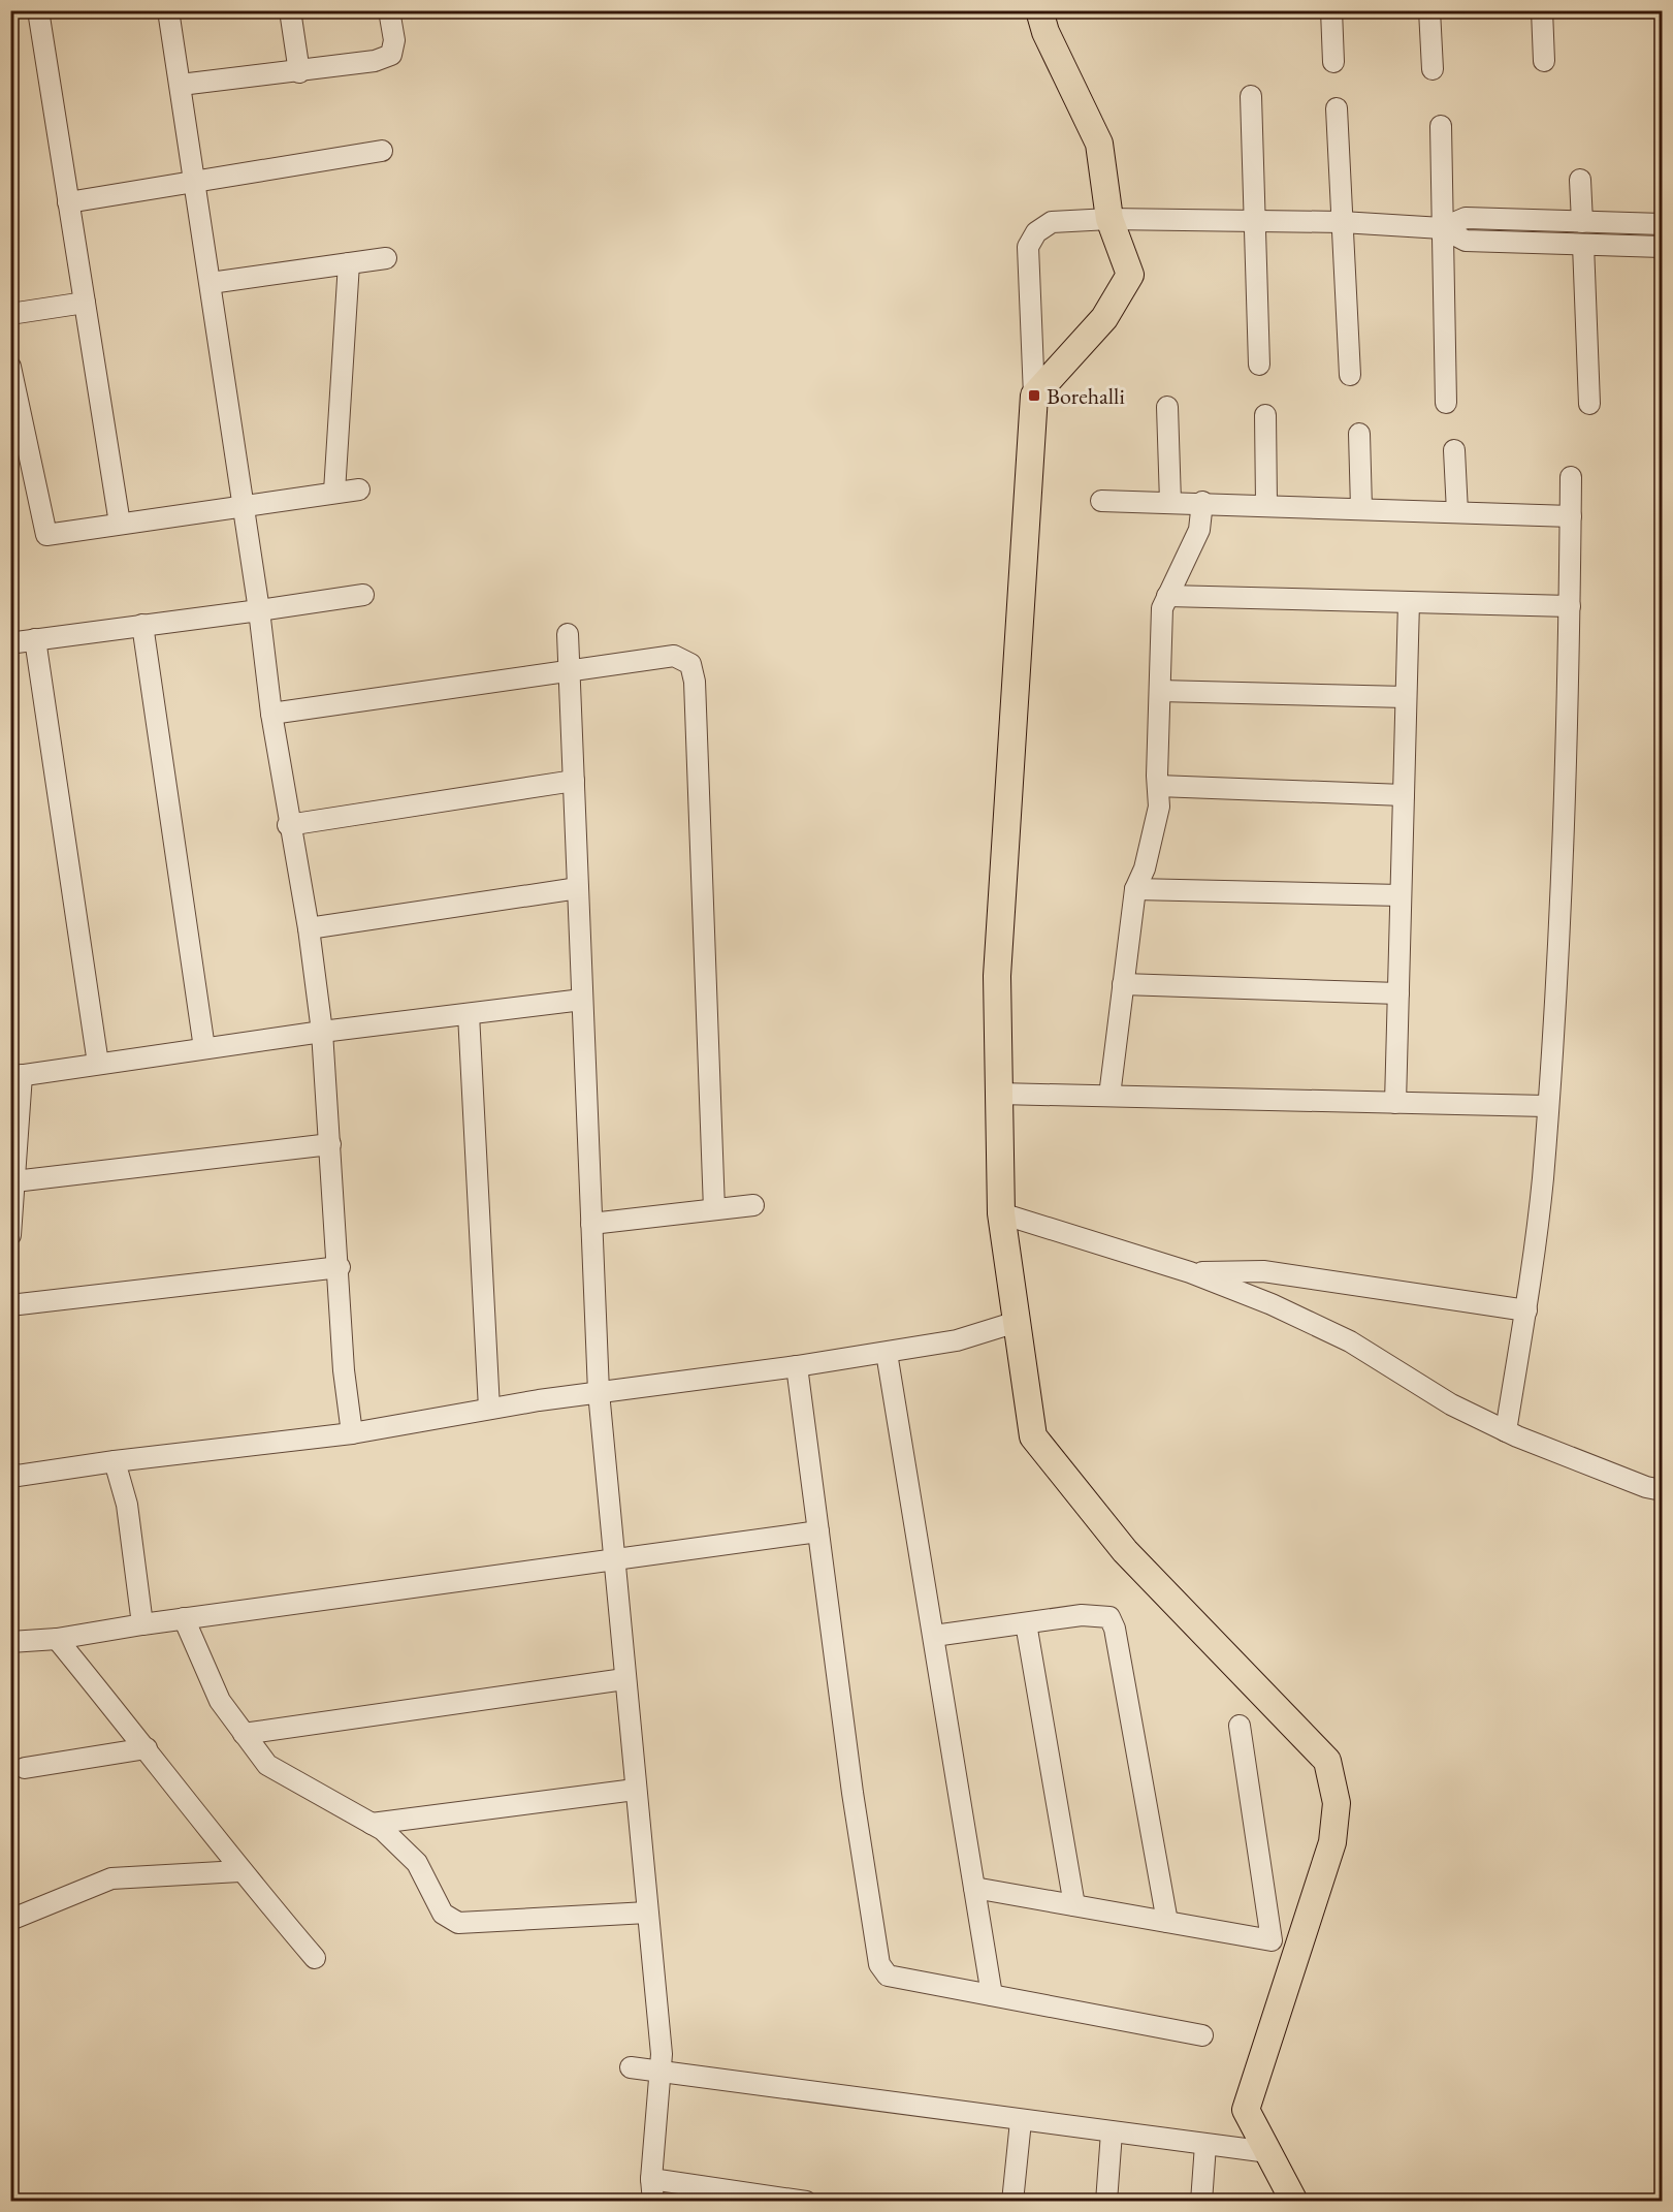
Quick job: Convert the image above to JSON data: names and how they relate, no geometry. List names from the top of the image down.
{
  "places": {
    "transit": ["Borehalli"]
  }
}
